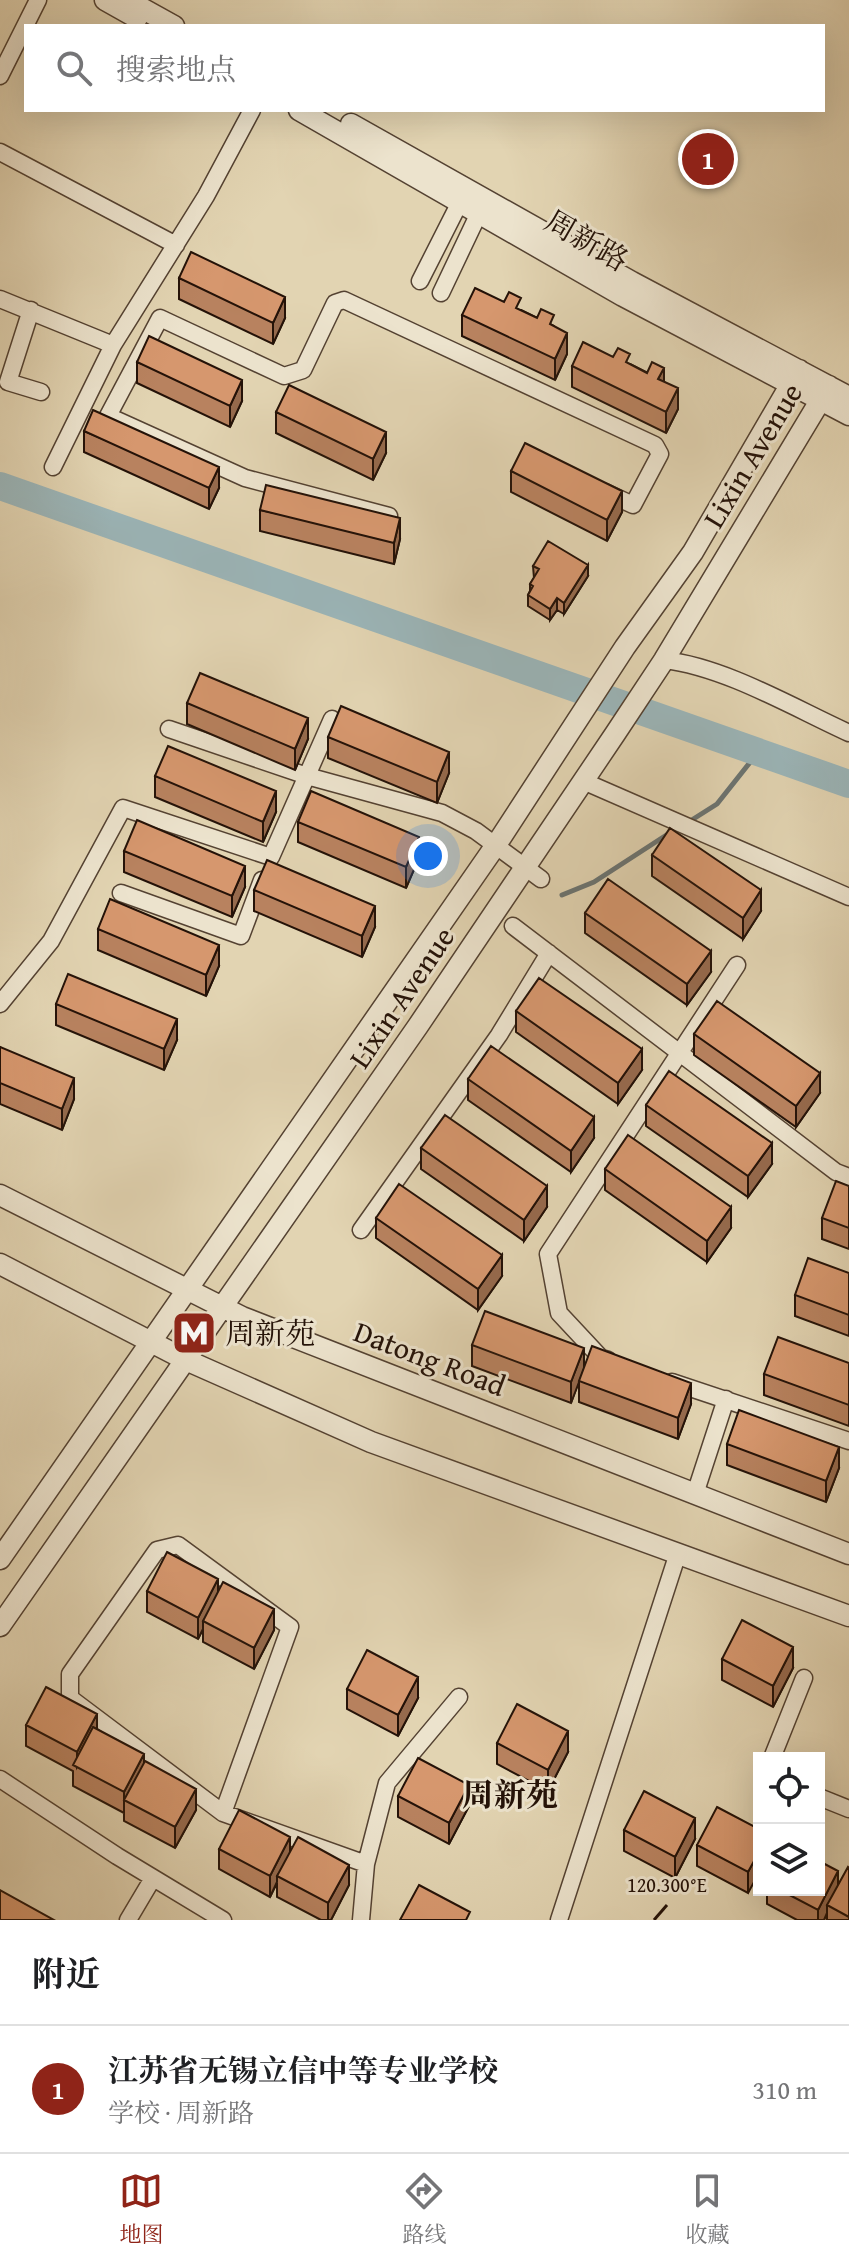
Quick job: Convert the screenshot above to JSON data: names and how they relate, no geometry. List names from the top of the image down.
{
  "streets": {
    "street": ["周新路", "Lixin Avenue", "Datong Road"]
  },
  "crossings": [
    ["周新路", "Lixin Avenue"],
    ["Lixin Avenue", "Datong Road"]
  ],
  "districts": ["周新苑"],
  "places": {
    "metro station": ["周新苑"]
  },
  "page": {
    "search": "搜索地点",
    "pins": "1",
    "heading": "附近",
    "list": [
      {
        "mark": "1",
        "name": "江苏省无锡立信中等专业学校",
        "note": "学校 · 周新路",
        "value": "310 m"
      }
    ],
    "nav": ["地图", "路线", "收藏"]
  },
  "coordinates": ["120.300°E"]
}
